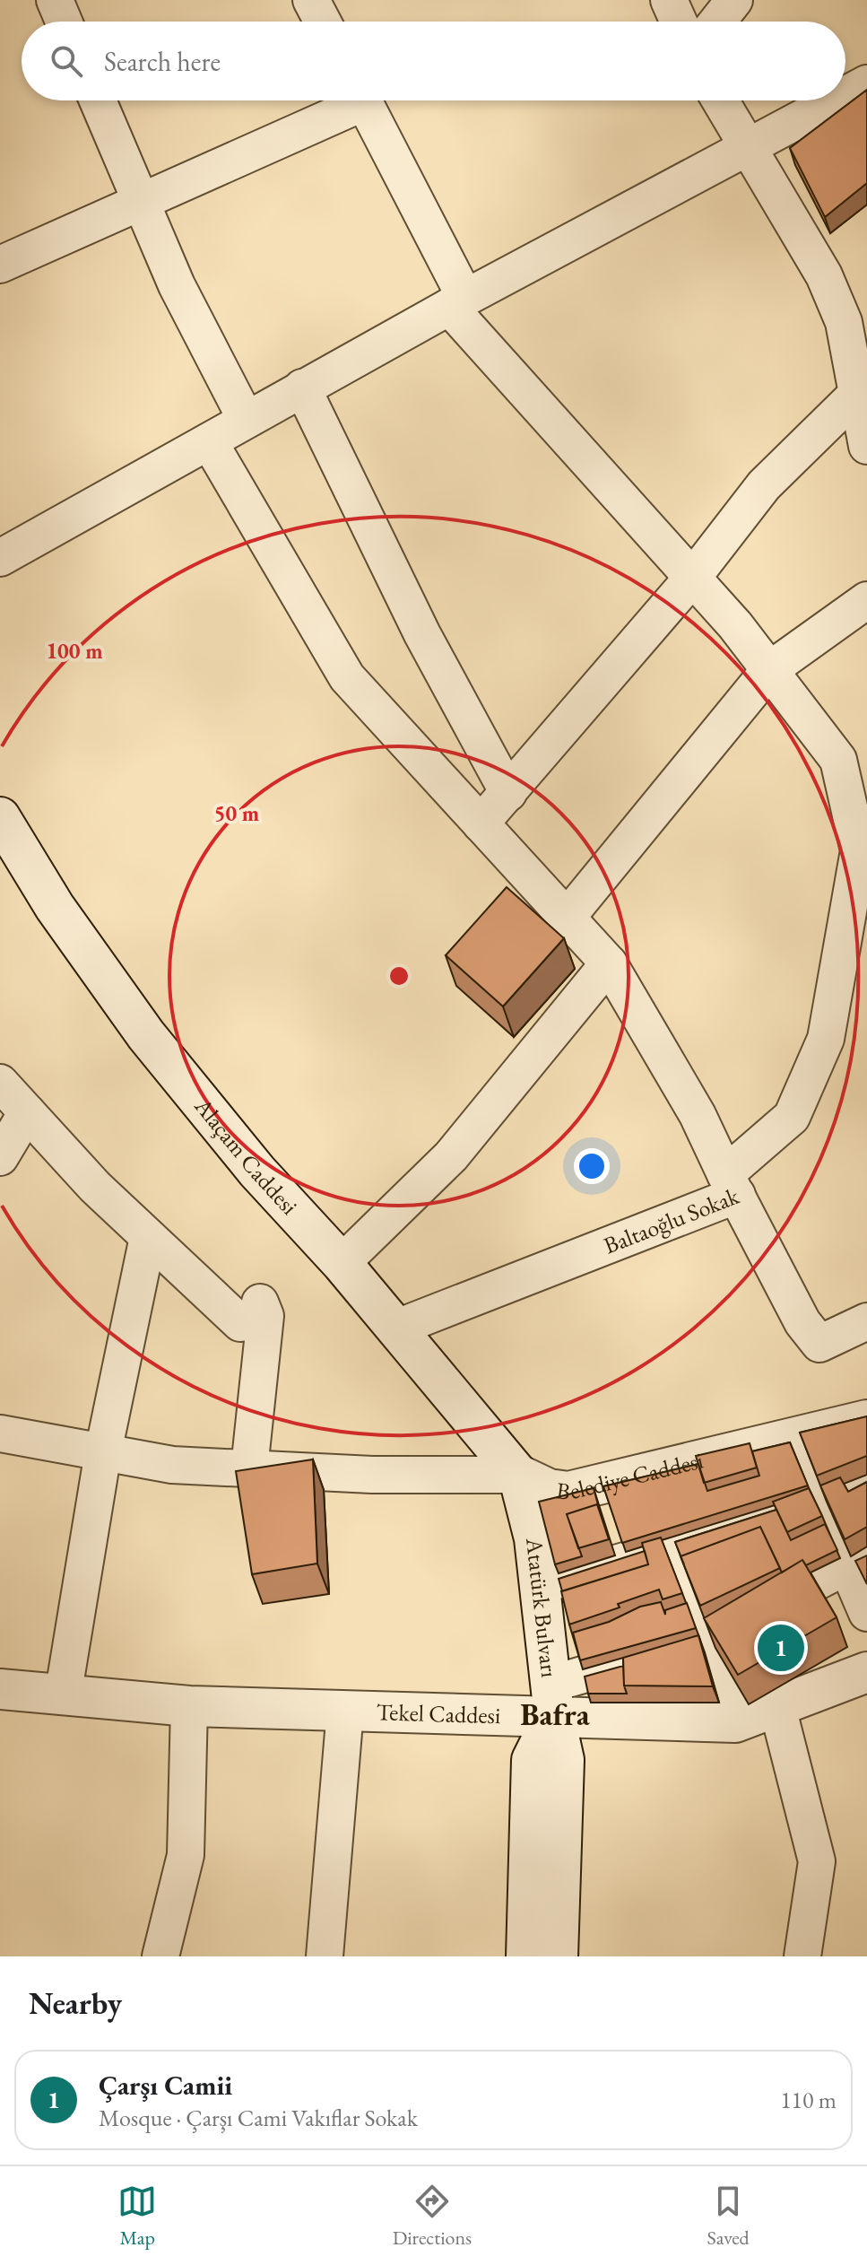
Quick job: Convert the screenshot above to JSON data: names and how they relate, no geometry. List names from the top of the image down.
{
  "streets": {
    "main road": [
      "Alaçam Caddesi",
      "Belediye Caddesi",
      "Atatürk Bulvarı",
      "Tekel Caddesi"
    ],
    "street": ["Baltaoğlu Sokak"]
  },
  "crossings": [
    ["Alaçam Caddesi", "Baltaoğlu Sokak"],
    ["Alaçam Caddesi", "Belediye Caddesi"],
    ["Alaçam Caddesi", "Atatürk Bulvarı"],
    ["Belediye Caddesi", "Atatürk Bulvarı"],
    ["Atatürk Bulvarı", "Tekel Caddesi"]
  ],
  "districts": ["Bafra"],
  "page": {
    "search": "Search here",
    "pins": "1",
    "heading": "Nearby",
    "list": [
      {
        "mark": "1",
        "name": "Çarşı Camii",
        "note": "Mosque · Çarşı Cami Vakıflar Sokak",
        "value": "110 m"
      }
    ],
    "nav": ["Map", "Directions", "Saved"]
  },
  "rings": ["100 m", "50 m"]
}
